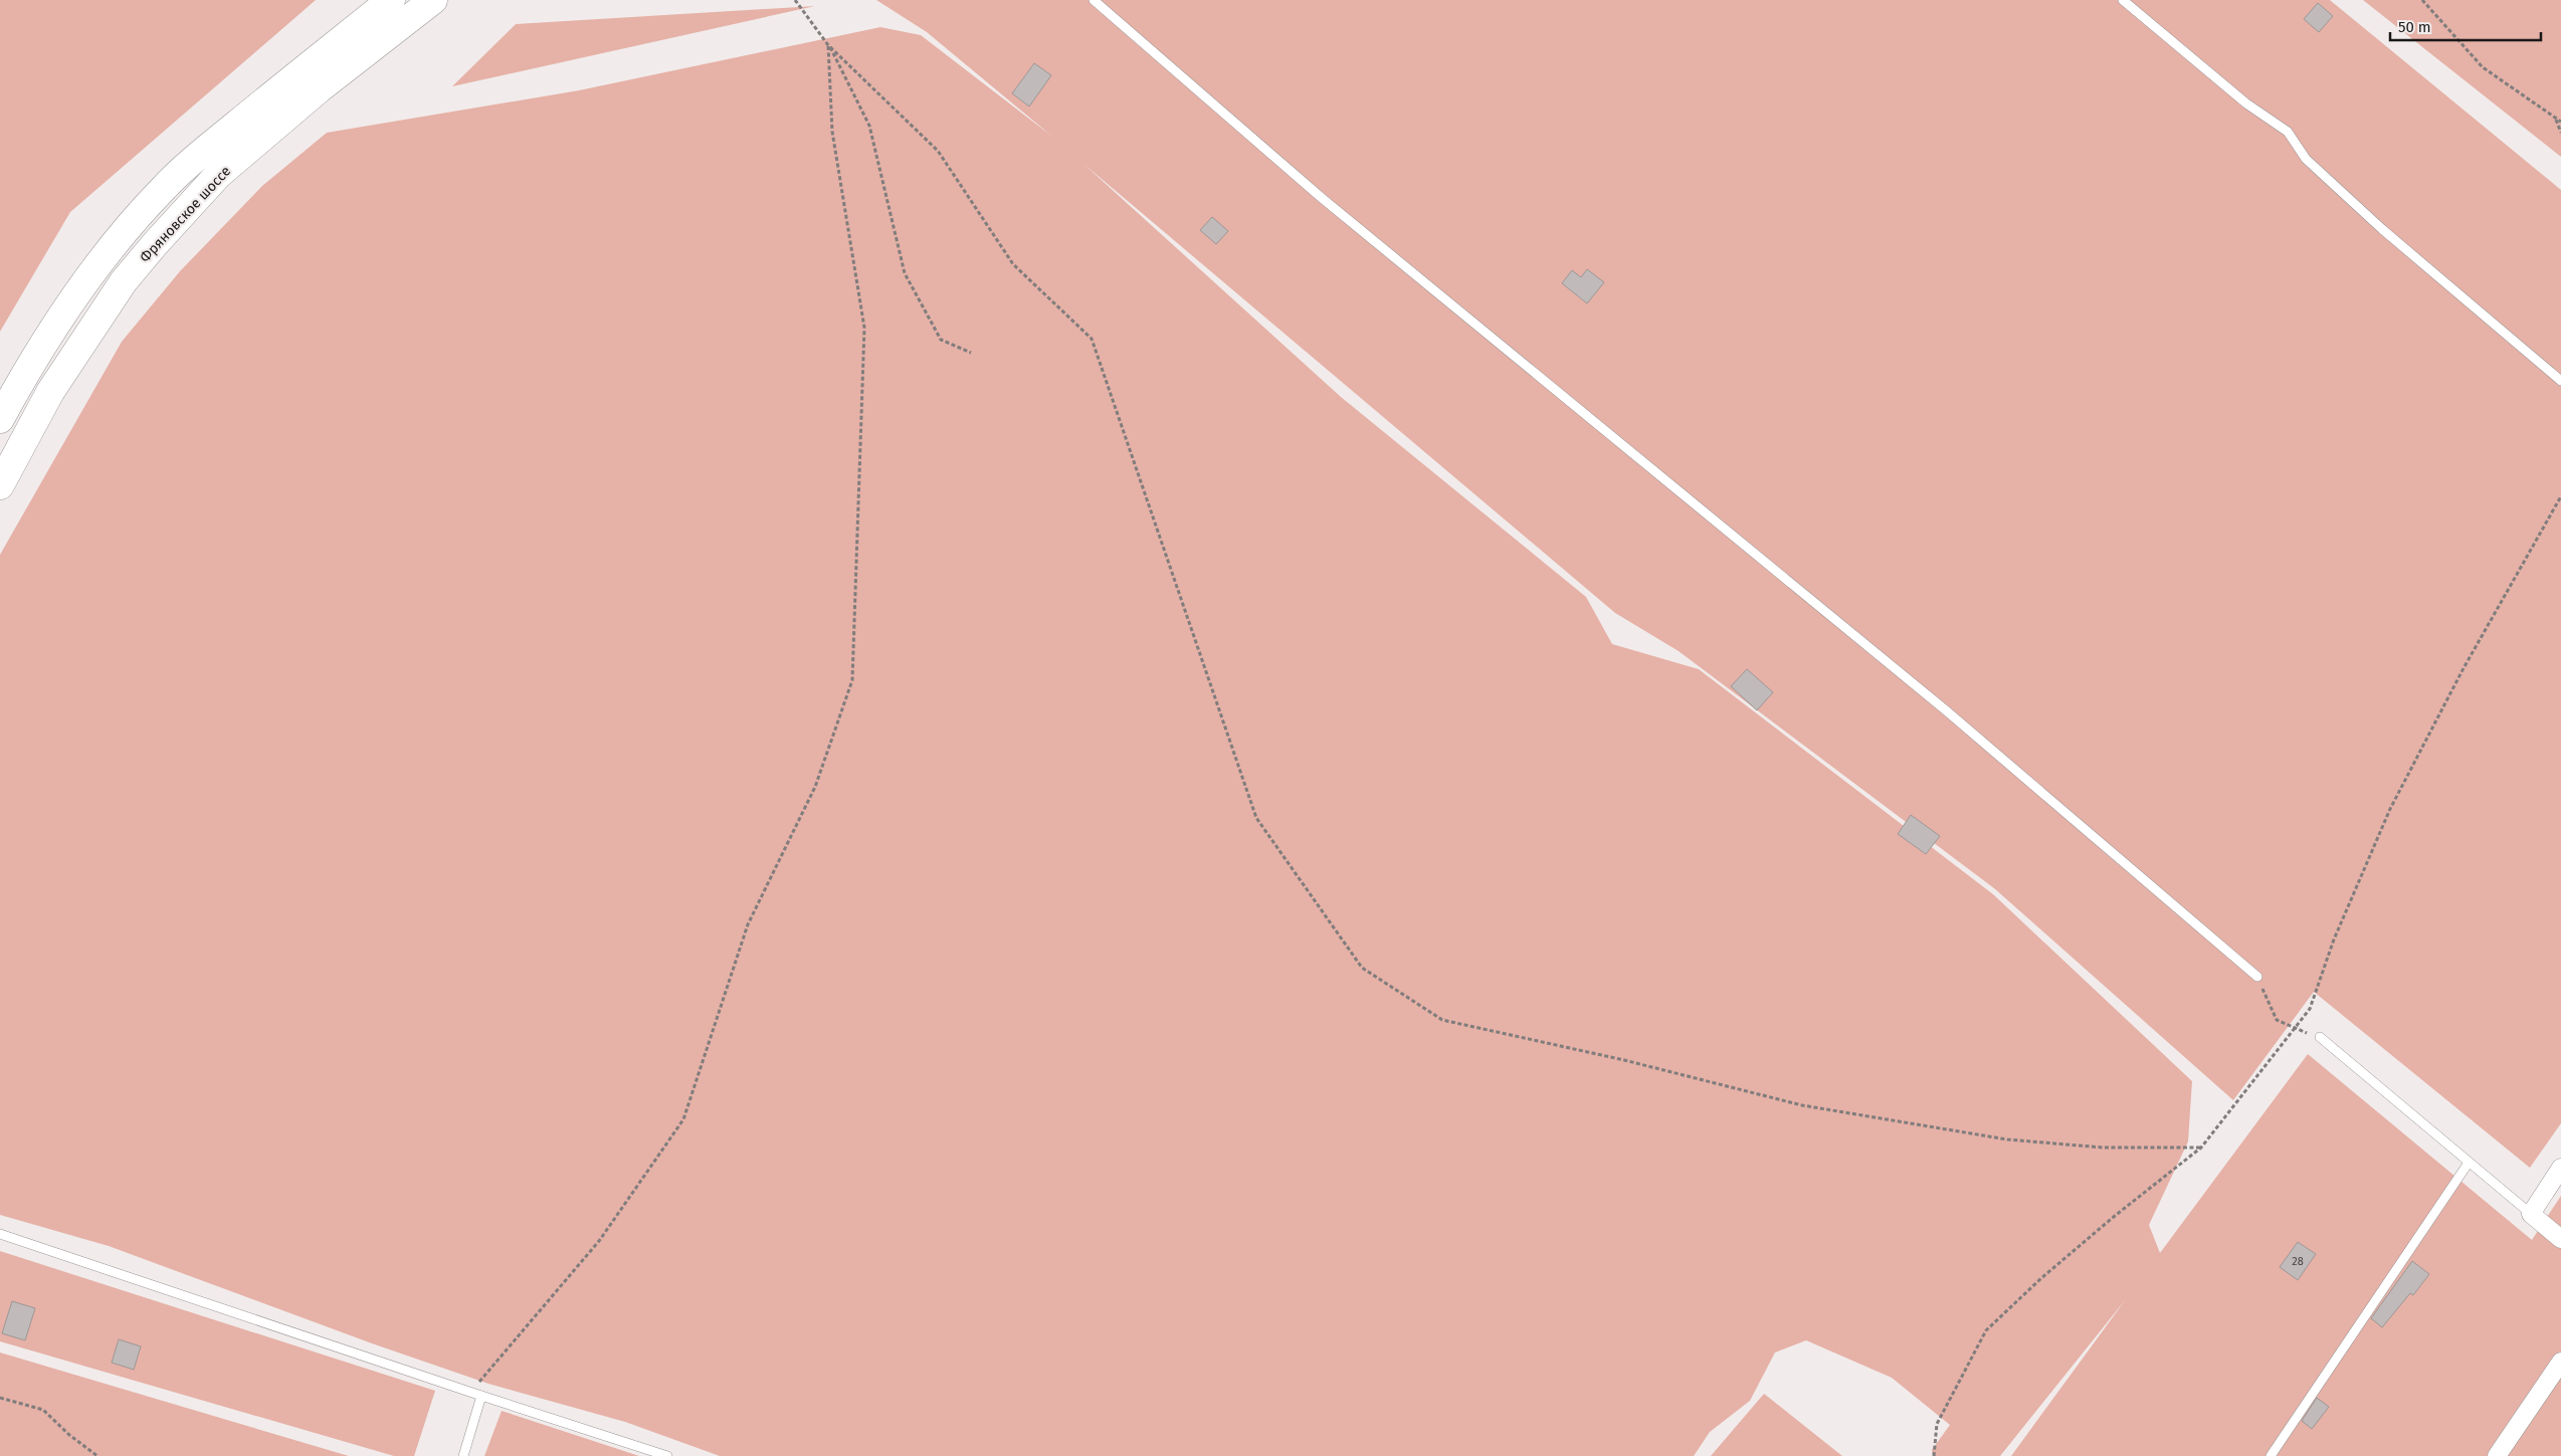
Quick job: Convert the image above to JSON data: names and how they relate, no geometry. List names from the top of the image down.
{
  "streets": {
    "main road": ["Фряновское шоссе"]
  },
  "house_numbers": ["28"],
  "scale_bar": "50 m"
}
